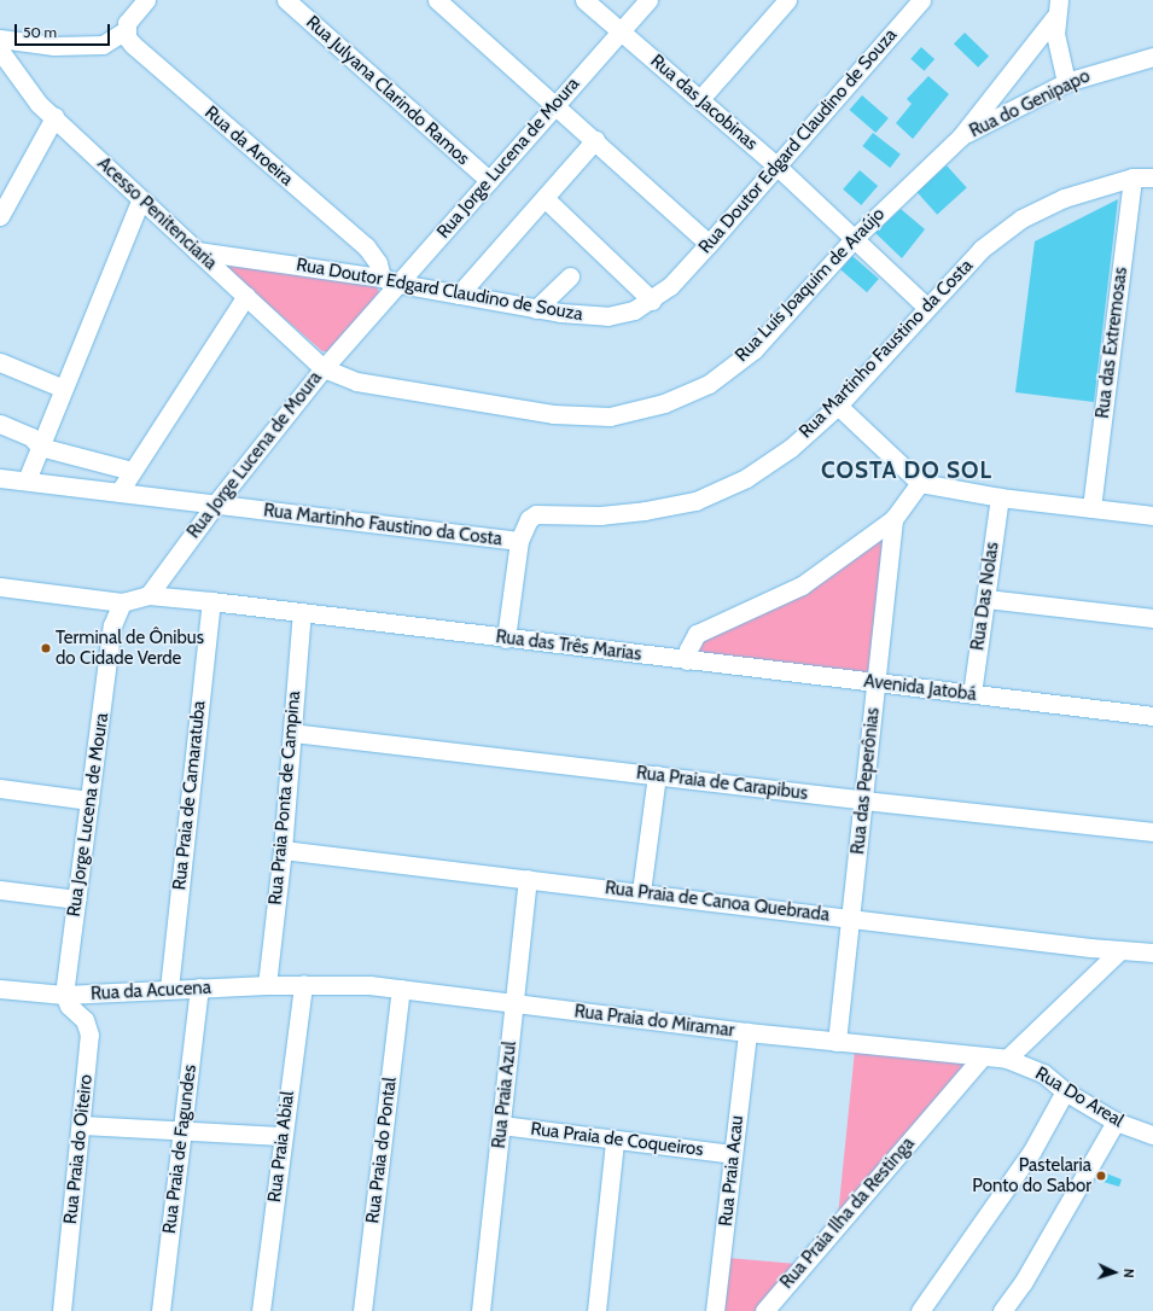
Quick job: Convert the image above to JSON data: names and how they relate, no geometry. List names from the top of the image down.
{
  "streets": {
    "street": [
      "Rua Julyana Clarindo Ramos",
      "Rua das Jacobinas",
      "Rua do Genipapo",
      "Rua Doutor Edgard Claudino de Souza",
      "Rua da Aroeira",
      "Rua Jorge Lucena de Moura",
      "Acesso Penitenciaria",
      "Rua Luís Joaquim de Araújo",
      "Rua das Extremosas",
      "Rua Martinho Faustino da Costa",
      "Rua Das Nolas",
      "Rua das Três Marias",
      "Avenida Jatobá",
      "Rua das Peperônias",
      "Rua Praia de Carapibus",
      "Rua Praia de Camaratuba",
      "Rua Praia Ponta de Campina",
      "Rua Praia de Canoa Quebrada",
      "Rua da Acucena",
      "Rua Praia do Miramar",
      "Rua Praia Azul",
      "Rua Do Areal",
      "Rua Praia de Coqueiros",
      "Rua Praia Abial",
      "Rua Praia do Oiteiro",
      "Rua Praia de Fagundes",
      "Rua Praia do Pontal",
      "Rua Praia Acau",
      "Rua Praia Ilha da Restinga"
    ]
  },
  "crossings": [
    ["Rua Julyana Clarindo Ramos", "Rua Jorge Lucena de Moura"],
    ["Rua das Jacobinas", "Rua Doutor Edgard Claudino de Souza"],
    ["Rua das Jacobinas", "Rua Jorge Lucena de Moura"],
    ["Rua das Jacobinas", "Rua Luís Joaquim de Araújo"],
    ["Rua das Jacobinas", "Rua Martinho Faustino da Costa"],
    ["Rua do Genipapo", "Rua Luís Joaquim de Araújo"],
    ["Rua Doutor Edgard Claudino de Souza", "Rua da Aroeira"],
    ["Rua Doutor Edgard Claudino de Souza", "Rua Jorge Lucena de Moura"],
    ["Rua Doutor Edgard Claudino de Souza", "Acesso Penitenciaria"],
    ["Rua Jorge Lucena de Moura", "Acesso Penitenciaria"],
    ["Rua Jorge Lucena de Moura", "Rua Luís Joaquim de Araújo"],
    ["Rua Jorge Lucena de Moura", "Rua Martinho Faustino da Costa"],
    ["Rua Jorge Lucena de Moura", "Rua das Três Marias"],
    ["Rua Jorge Lucena de Moura", "Rua da Acucena"],
    ["Rua Jorge Lucena de Moura", "Rua Praia do Oiteiro"],
    ["Acesso Penitenciaria", "Rua Luís Joaquim de Araújo"],
    ["Rua das Extremosas", "Rua Martinho Faustino da Costa"],
    ["Rua Das Nolas", "Avenida Jatobá"],
    ["Rua das Três Marias", "Avenida Jatobá"],
    ["Rua das Três Marias", "Rua Praia de Camaratuba"],
    ["Rua das Três Marias", "Rua Praia Ponta de Campina"],
    ["Avenida Jatobá", "Rua das Peperônias"],
    ["Rua das Peperônias", "Rua Praia de Carapibus"],
    ["Rua das Peperônias", "Rua Praia de Canoa Quebrada"],
    ["Rua das Peperônias", "Rua Praia do Miramar"],
    ["Rua Praia de Carapibus", "Rua Praia Ponta de Campina"],
    ["Rua Praia de Camaratuba", "Rua da Acucena"],
    ["Rua Praia Ponta de Campina", "Rua Praia de Canoa Quebrada"],
    ["Rua Praia Ponta de Campina", "Rua da Acucena"],
    ["Rua Praia de Canoa Quebrada", "Rua Praia Azul"],
    ["Rua da Acucena", "Rua Praia do Miramar"],
    ["Rua da Acucena", "Rua Praia Abial"],
    ["Rua da Acucena", "Rua Praia do Oiteiro"],
    ["Rua da Acucena", "Rua Praia de Fagundes"],
    ["Rua Praia do Miramar", "Rua Praia Azul"],
    ["Rua Praia do Miramar", "Rua Do Areal"],
    ["Rua Praia do Miramar", "Rua Praia Abial"],
    ["Rua Praia do Miramar", "Rua Praia do Pontal"],
    ["Rua Praia do Miramar", "Rua Praia Acau"],
    ["Rua Praia do Miramar", "Rua Praia Ilha da Restinga"],
    ["Rua Praia Azul", "Rua Praia de Coqueiros"],
    ["Rua Praia de Coqueiros", "Rua Praia Acau"]
  ],
  "districts": ["COSTA DO SOL"],
  "places": ["Terminal de Ônibus do Cidade Verde", "Pastelaria Ponto do Sabor"],
  "scale_bar": "50 m",
  "north": "right"
}
